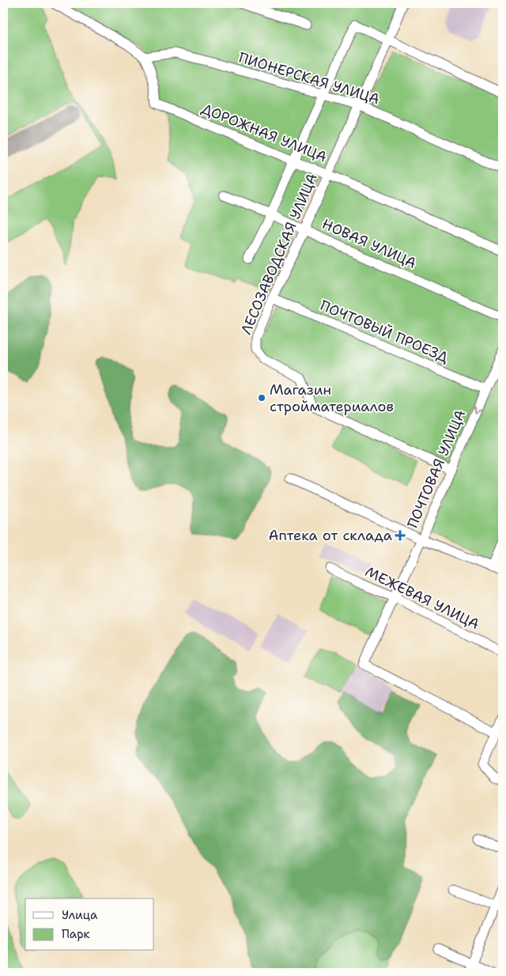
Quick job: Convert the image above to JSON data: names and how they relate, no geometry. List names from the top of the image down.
{
  "streets": {
    "street": [
      "ПИОНЕРСКАЯ УЛИЦА",
      "ДОРОЖНАЯ УЛИЦА",
      "НОВАЯ УЛИЦА",
      "ЛЕСОЗАВОДСКАЯ УЛИЦА",
      "ПОЧТОВЫЙ ПРОЕЗД",
      "ПОЧТОВАЯ УЛИЦА",
      "МЕЖЕВАЯ УЛИЦА"
    ]
  },
  "crossings": [
    ["ПИОНЕРСКАЯ УЛИЦА", "ДОРОЖНАЯ УЛИЦА"],
    ["ПИОНЕРСКАЯ УЛИЦА", "ЛЕСОЗАВОДСКАЯ УЛИЦА"],
    ["ДОРОЖНАЯ УЛИЦА", "ЛЕСОЗАВОДСКАЯ УЛИЦА"],
    ["НОВАЯ УЛИЦА", "ЛЕСОЗАВОДСКАЯ УЛИЦА"],
    ["ЛЕСОЗАВОДСКАЯ УЛИЦА", "ПОЧТОВЫЙ ПРОЕЗД"],
    ["ЛЕСОЗАВОДСКАЯ УЛИЦА", "ПОЧТОВАЯ УЛИЦА"],
    ["ПОЧТОВЫЙ ПРОЕЗД", "ПОЧТОВАЯ УЛИЦА"],
    ["ПОЧТОВАЯ УЛИЦА", "МЕЖЕВАЯ УЛИЦА"]
  ],
  "places": {
    "other": ["Магазин стройматериалов"],
    "health": ["Аптека от склада"]
  },
  "legend": ["Улица", "Парк"]
}
